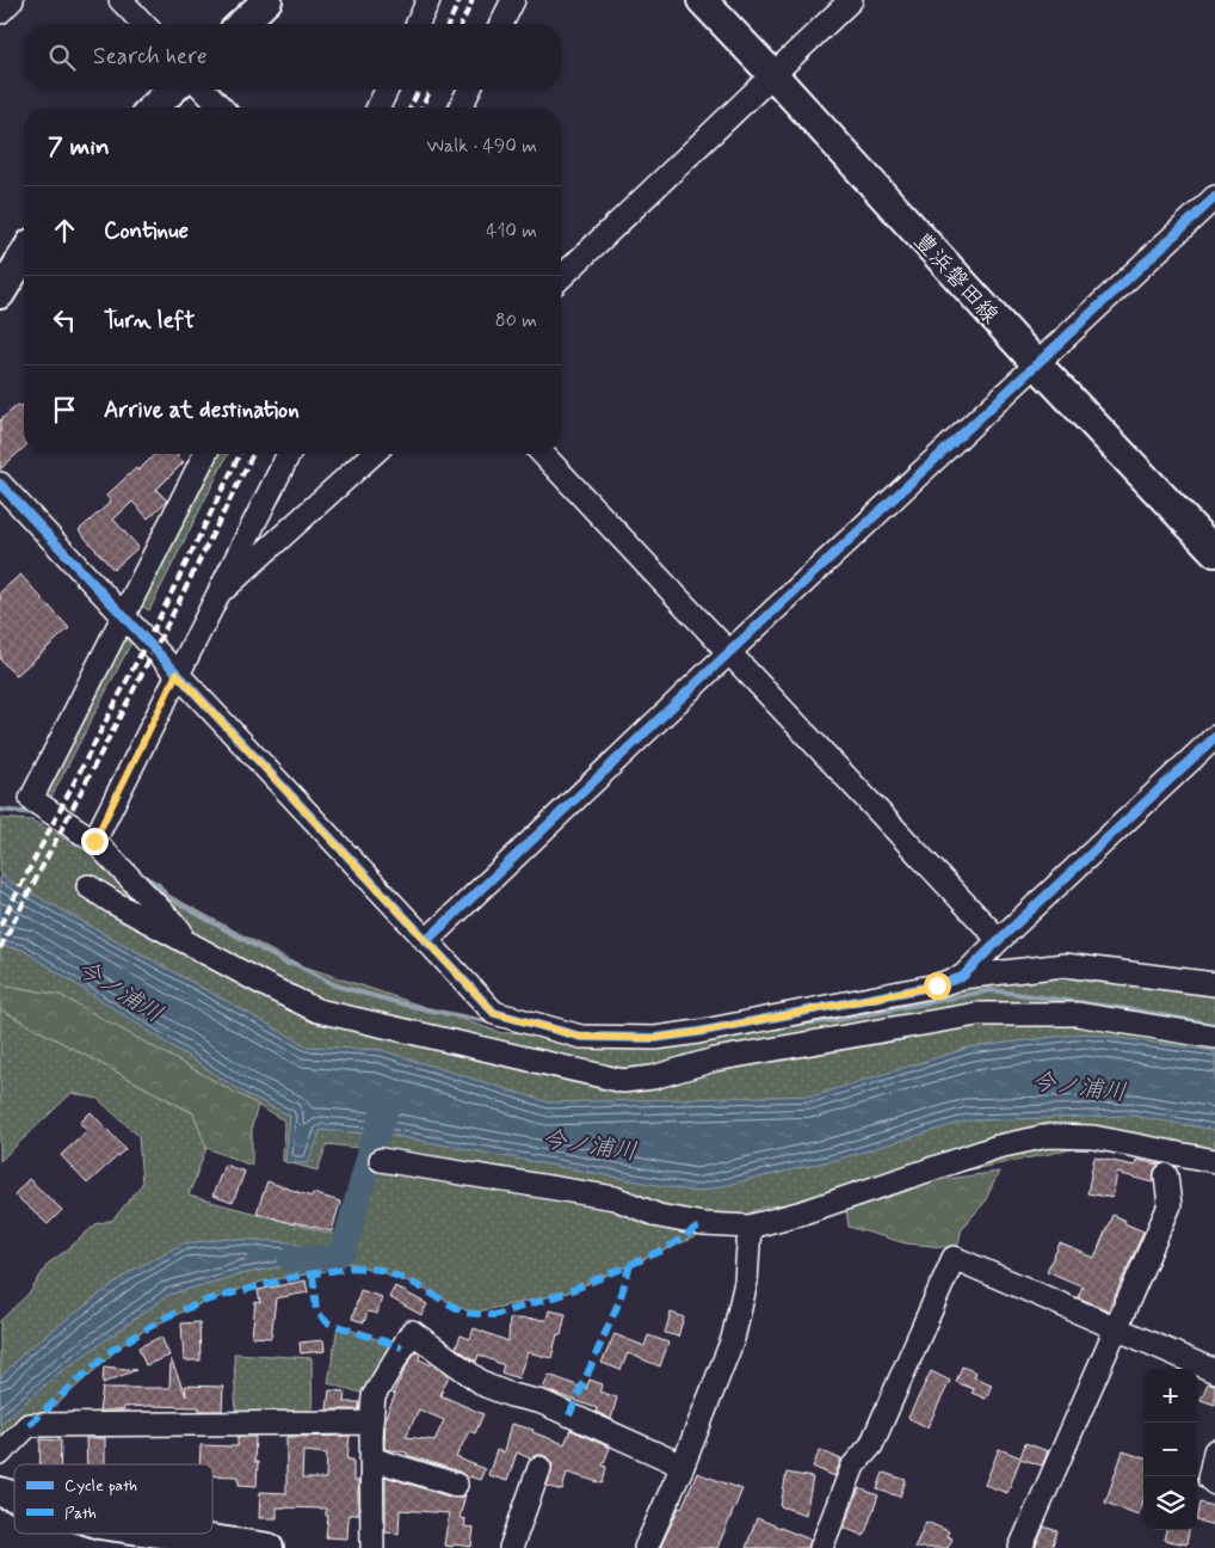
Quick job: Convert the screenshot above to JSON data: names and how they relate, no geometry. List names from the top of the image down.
{
  "streets": {
    "main road": ["豊浜磐田線"]
  },
  "water": ["今ノ浦川"],
  "legend": ["Cycle path", "Path"],
  "page": {
    "search": "Search here",
    "heading": ["7 min", "Walk · 490 m"],
    "list": [
      ["Continue", "410 m"],
      ["Turn left", "80 m"],
      "Arrive at destination"
    ],
    "map_buttons": ["+", "−"]
  }
}
